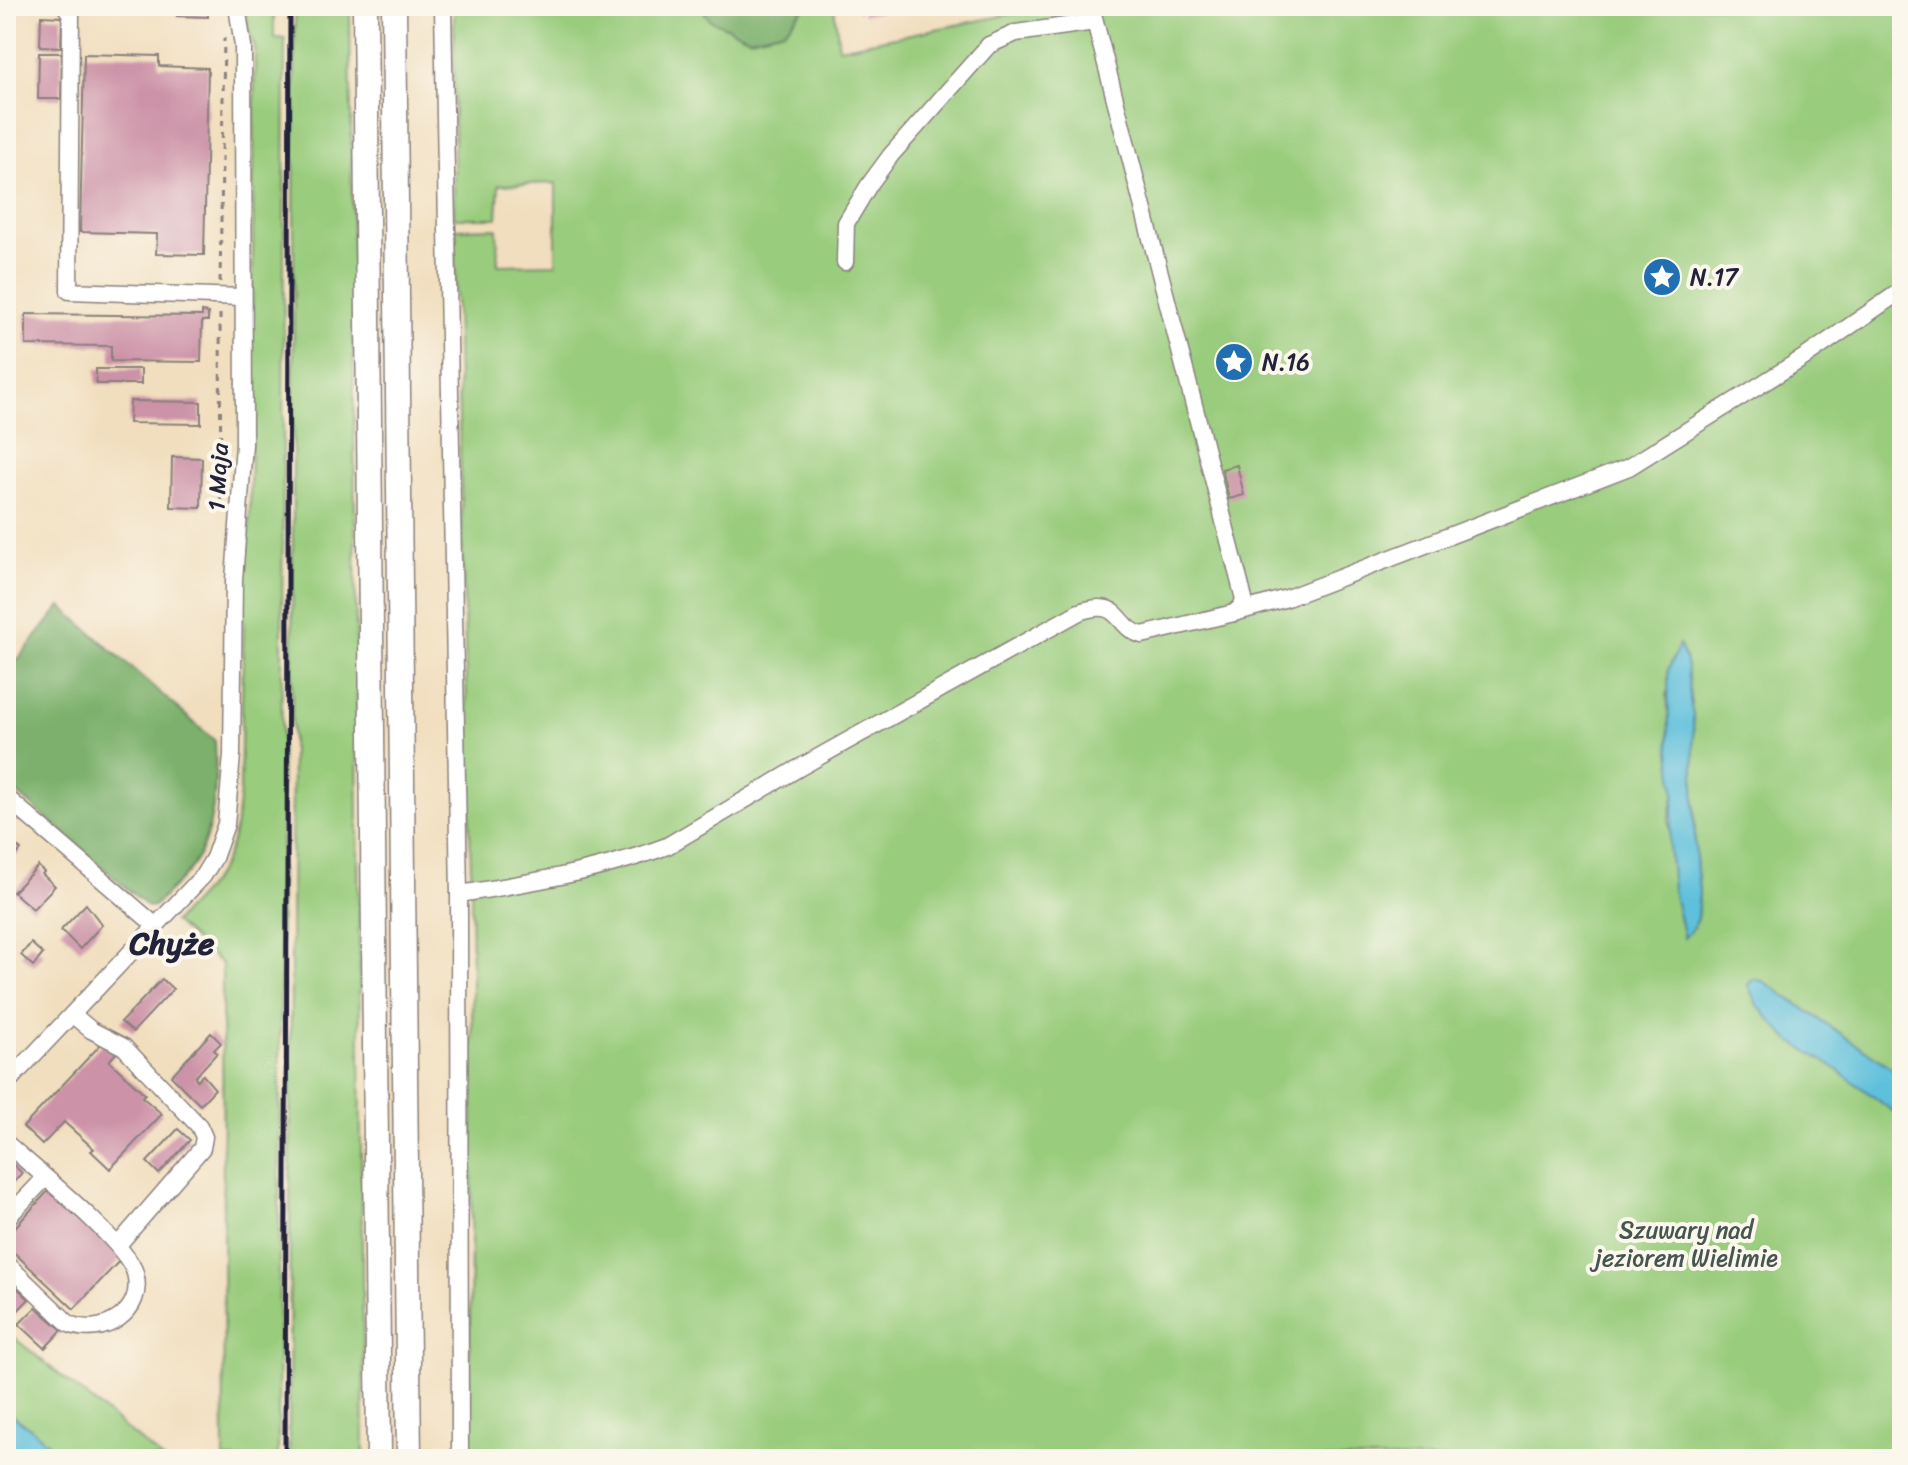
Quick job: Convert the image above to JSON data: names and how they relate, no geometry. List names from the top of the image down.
{
  "streets": {
    "street": ["1 Maja"]
  },
  "districts": ["Chyże"],
  "parks": ["Szuwary nad jeziorem Wielimie"],
  "places": {
    "place": ["N.17", "N.16"]
  }
}
